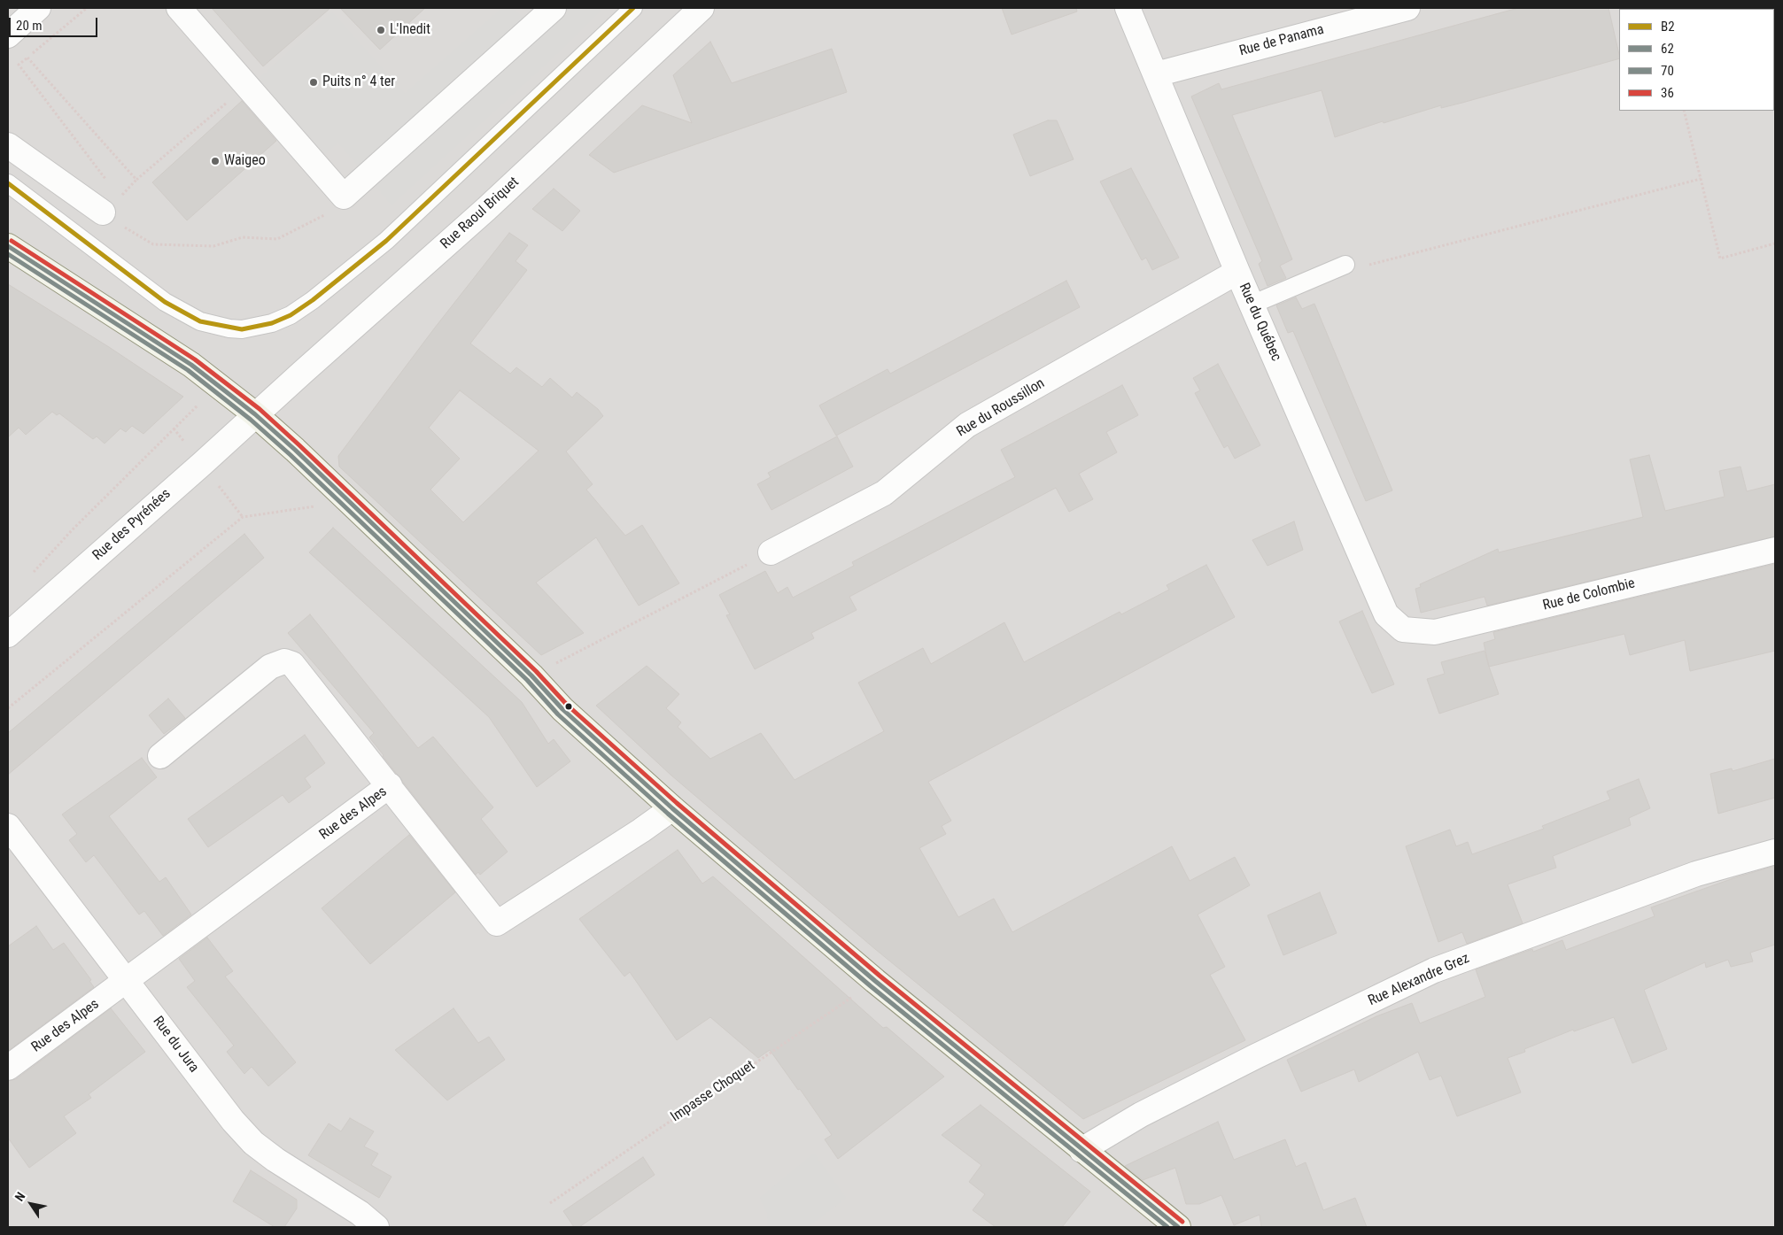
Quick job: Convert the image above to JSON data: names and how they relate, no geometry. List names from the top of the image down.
{
  "streets": {
    "street": [
      "Rue de Panama",
      "Rue Raoul Briquet",
      "Rue du Québec",
      "Rue du Roussillon",
      "Rue des Pyrénées",
      "Rue de Colombie",
      "Rue des Alpes",
      "Rue Alexandre Grez",
      "Rue du Jura"
    ],
    "path": ["Impasse Choquet"]
  },
  "crossings": [
    ["Rue de Panama", "Rue du Québec"],
    ["Rue Raoul Briquet", "Rue des Pyrénées"],
    ["Rue du Québec", "Rue du Roussillon"],
    ["Rue du Québec", "Rue de Colombie"],
    ["Rue des Alpes", "Rue du Jura"]
  ],
  "places": ["L'Inedit", "Puits n° 4 ter", "Waigeo"],
  "lines": [
    "transit line B2",
    "transit line 36",
    "transit line 62",
    "transit line 70"
  ],
  "legend": [
    "B2",
    "62",
    "70",
    "36"
  ],
  "scale_bar": "20 m",
  "north": "top left"
}
